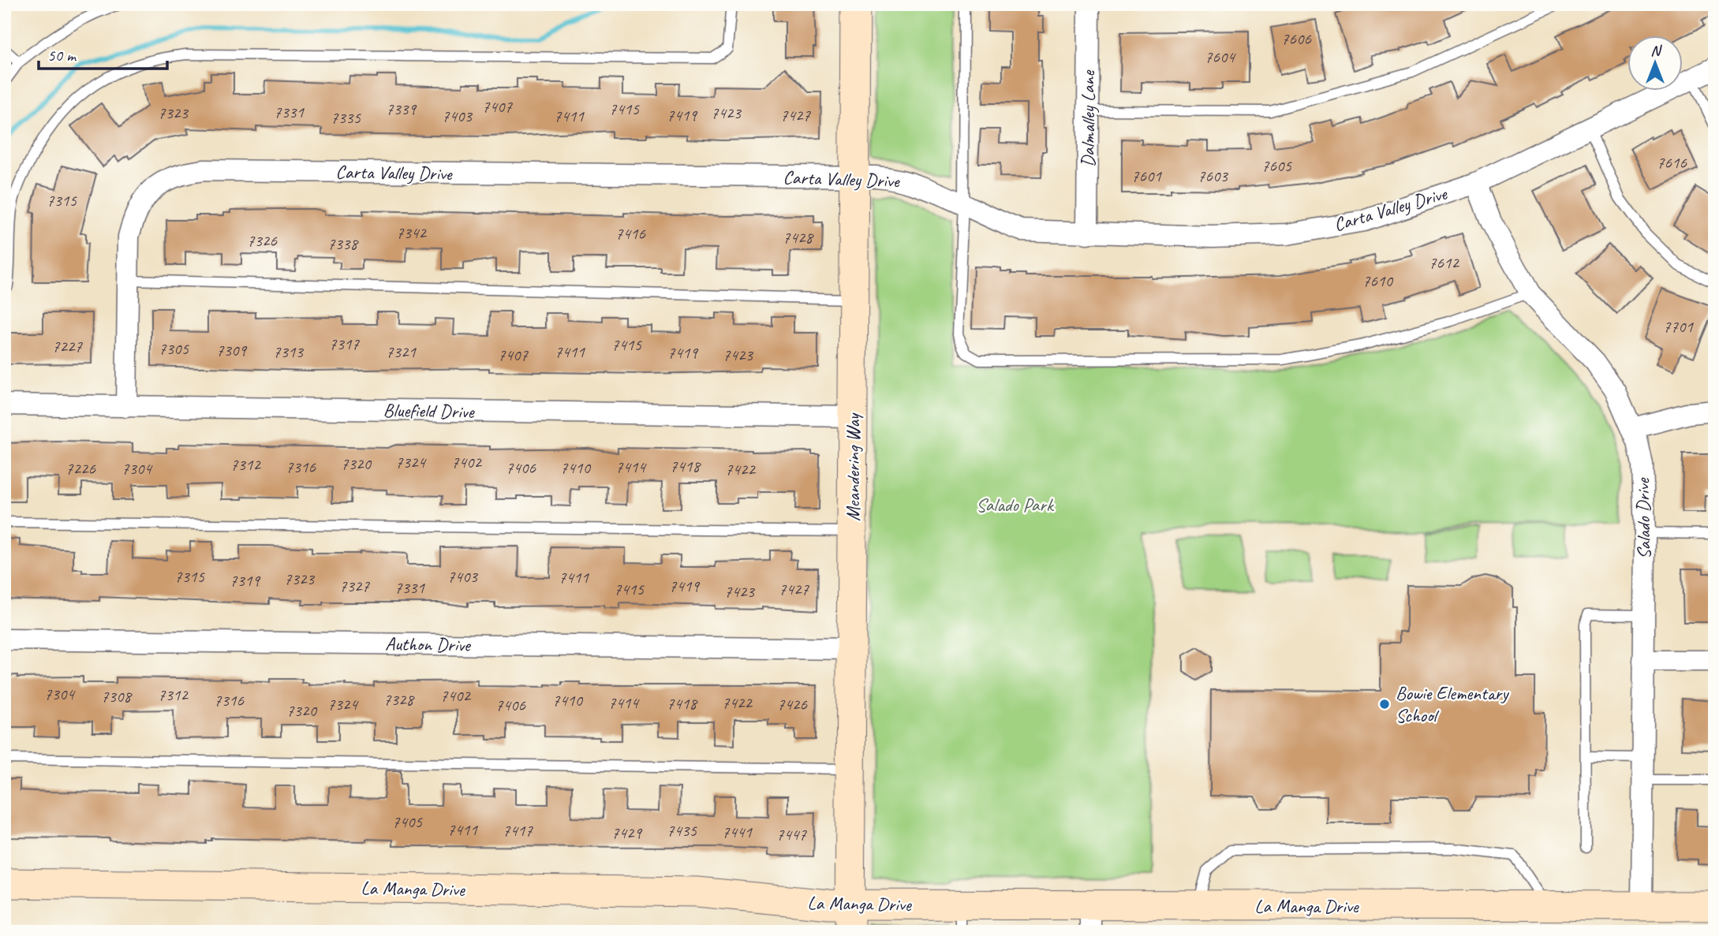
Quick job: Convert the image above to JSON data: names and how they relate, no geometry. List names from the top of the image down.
{
  "streets": {
    "street": [
      "Dalmalley Lane",
      "Carta Valley Drive",
      "Bluefield Drive",
      "Meandering Way",
      "Salado Drive",
      "Authon Drive",
      "La Manga Drive"
    ]
  },
  "crossings": [
    ["Dalmalley Lane", "Carta Valley Drive"],
    ["Carta Valley Drive", "Bluefield Drive"],
    ["Carta Valley Drive", "Meandering Way"],
    ["Carta Valley Drive", "Salado Drive"],
    ["Bluefield Drive", "Meandering Way"],
    ["Meandering Way", "Authon Drive"],
    ["Meandering Way", "La Manga Drive"],
    ["Salado Drive", "La Manga Drive"]
  ],
  "parks": ["Salado Park"],
  "places": ["Bowie Elementary School"],
  "house_numbers": [
    "7606",
    "7604",
    "7407",
    "7339",
    "7415",
    "7331",
    "7323",
    "7423",
    "7419",
    "7427",
    "7403",
    "7411",
    "7335",
    "7616",
    "7605",
    "7601",
    "7603",
    "7315",
    "7342",
    "7416",
    "7428",
    "7326",
    "7338",
    "7612",
    "7610",
    "7701",
    "7317",
    "7415",
    "7227",
    "7305",
    "7309",
    "7313",
    "7321",
    "7411",
    "7419",
    "7407",
    "7423",
    "7324",
    "7402",
    "7320",
    "7312",
    "7418",
    "7316",
    "7414",
    "7406",
    "7410",
    "7226",
    "7304",
    "7422",
    "7315",
    "7403",
    "7411",
    "7323",
    "7319",
    "7327",
    "7419",
    "7331",
    "7415",
    "7427",
    "7423",
    "7304",
    "7312",
    "7402",
    "7308",
    "7328",
    "7316",
    "7410",
    "7414",
    "7422",
    "7418",
    "7324",
    "7426",
    "7406",
    "7320",
    "7405",
    "7411",
    "7417",
    "7435",
    "7441",
    "7429",
    "7447"
  ],
  "scale_bar": "50 m",
  "north": "top"
}
